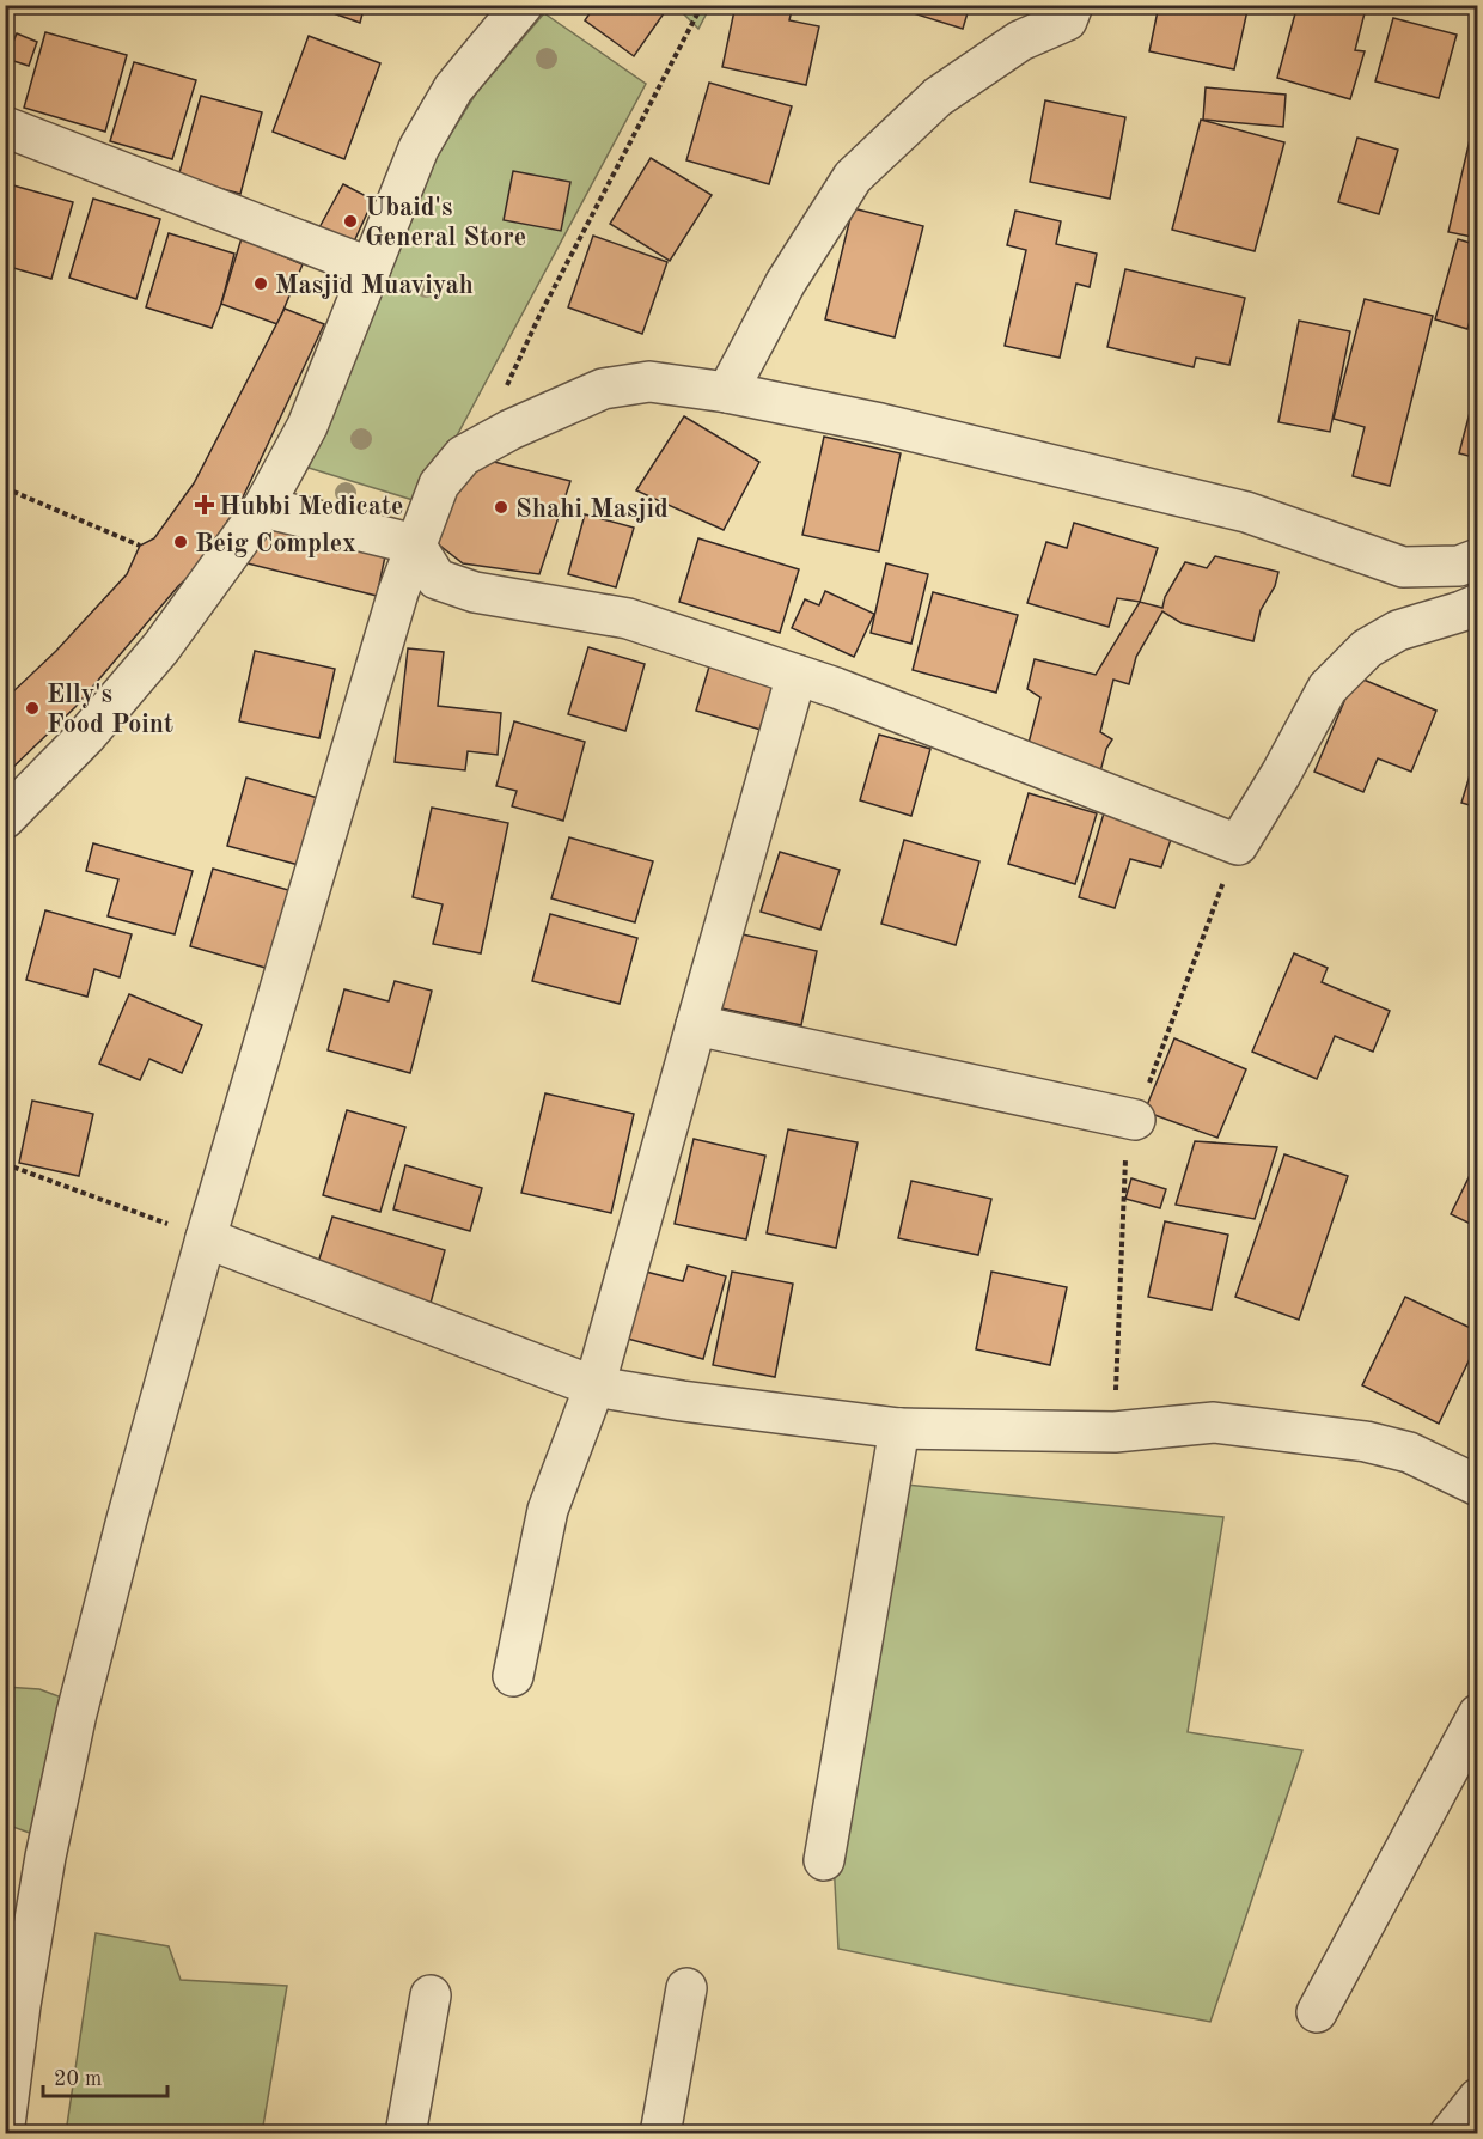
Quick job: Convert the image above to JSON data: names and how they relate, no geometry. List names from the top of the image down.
{
  "places": {
    "other": [
      "Ubaid's General Store",
      "Masjid Muaviyah",
      "Shahi Masjid",
      "Beig Complex",
      "Elly's Food Point"
    ],
    "health": ["Hubbi Medicate"]
  },
  "scale_bar": "20 m"
}
